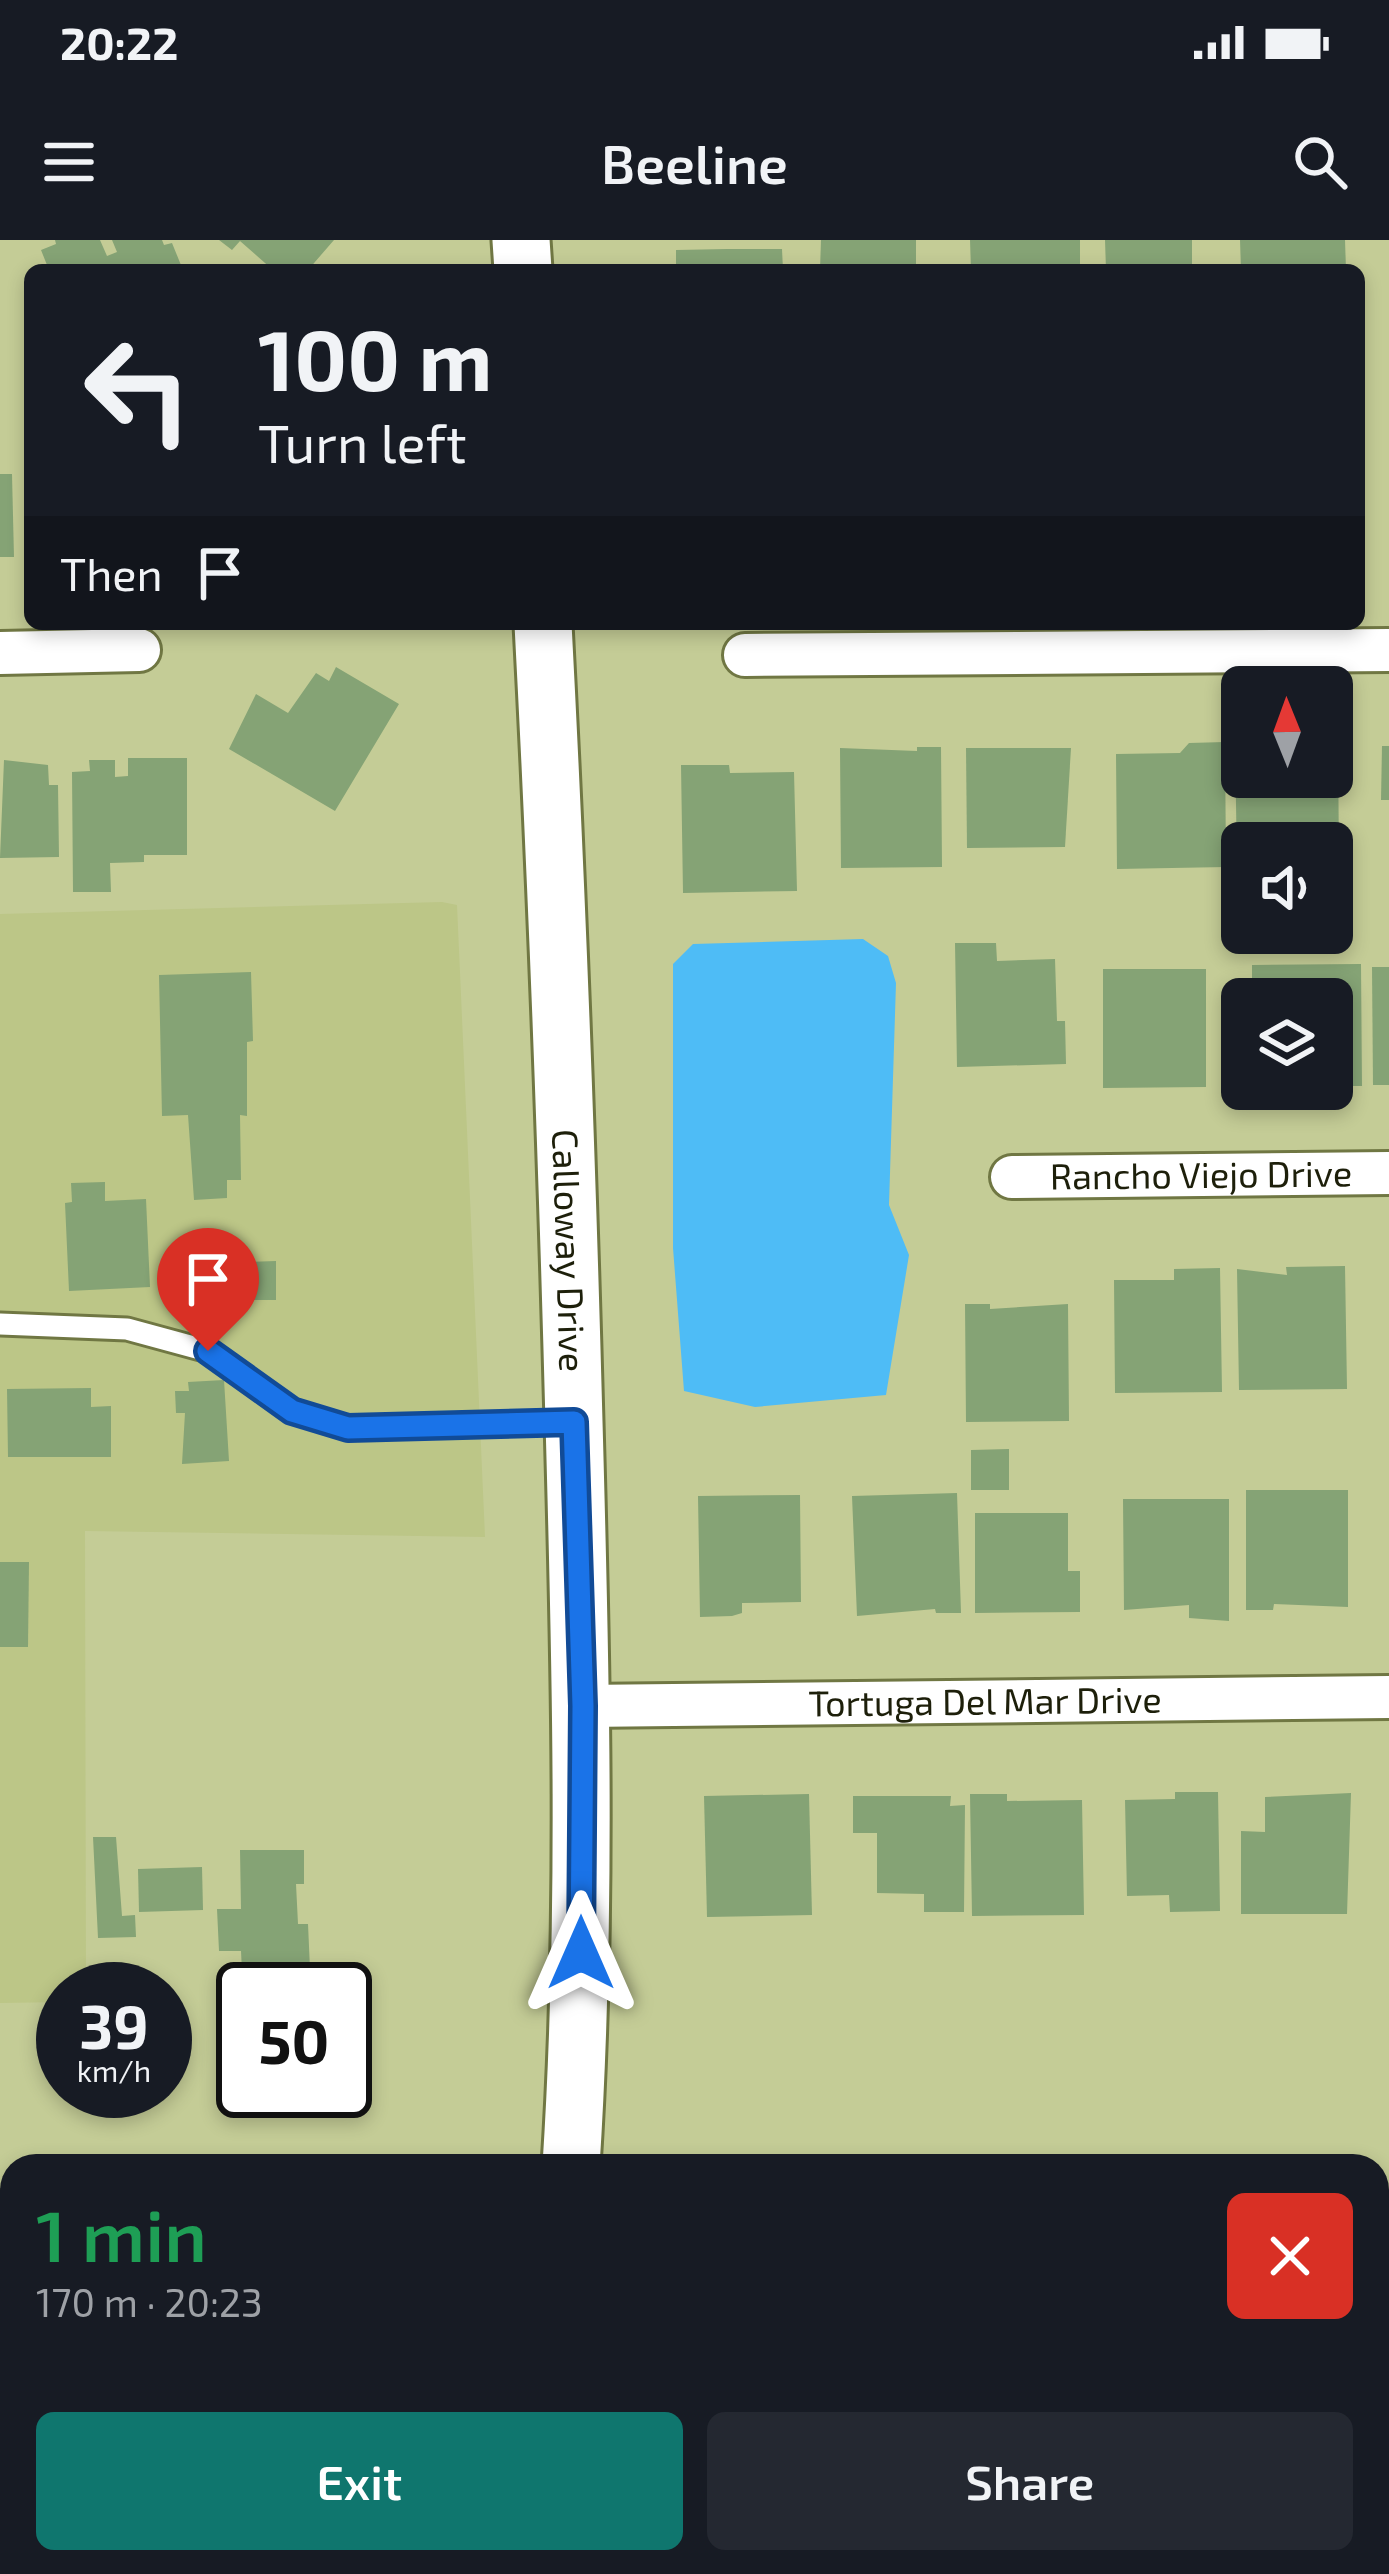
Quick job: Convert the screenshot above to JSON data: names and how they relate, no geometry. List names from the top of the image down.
{
  "streets": {
    "main road": ["Calloway Drive"],
    "street": ["Rancho Viejo Drive", "Tortuga Del Mar Drive"]
  },
  "crossings": [
    ["Calloway Drive", "Tortuga Del Mar Drive"]
  ],
  "north": "top",
  "page": {
    "status": "20:22",
    "header": "Beeline",
    "turn": ["100 m", "Turn left"],
    "then": "Then",
    "speed": "39 km/h",
    "limit": "50",
    "heading": ["1 min", "170 m · 20:23"],
    "buttons": ["Exit", "Share"]
  }
}
